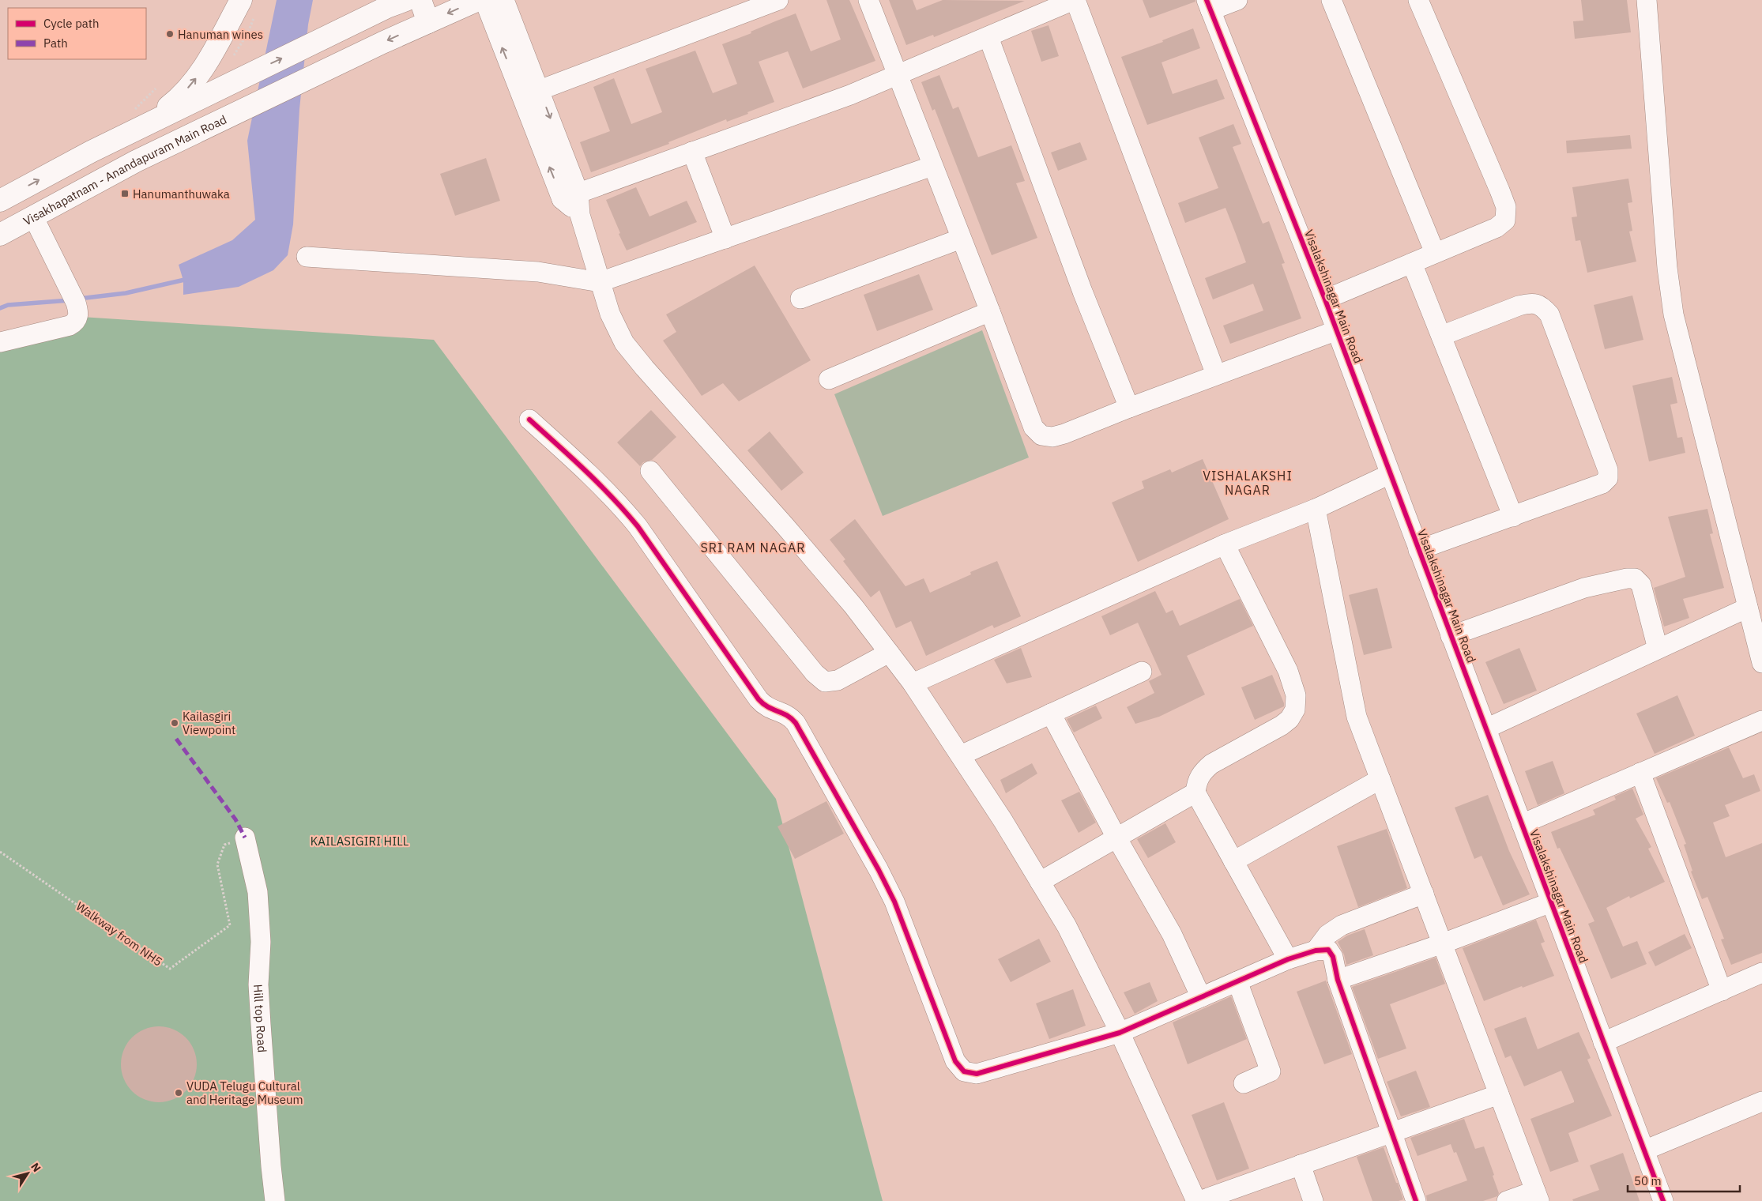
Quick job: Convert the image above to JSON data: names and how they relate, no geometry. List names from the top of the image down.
{
  "streets": {
    "main road": ["Visakhapatnam - Anandapuram Main Road"],
    "street": ["Visalakshinagar Main Road", "Hill top Road"],
    "path": ["Walkway from NH5"]
  },
  "crossings": [
    ["Walkway from NH5", "Hill top Road"]
  ],
  "districts": ["VISHALAKSHI NAGAR", "SRI RAM NAGAR"],
  "parks": ["KAILASIGIRI HILL"],
  "places": {
    "other": ["Hanuman wines", "Kailasgiri Viewpoint", "VUDA Telugu Cultural and Heritage Museum"],
    "transit": ["Hanumanthuwaka"]
  },
  "legend": ["Cycle path", "Path"],
  "scale_bar": "50 m",
  "north": "top right"
}
